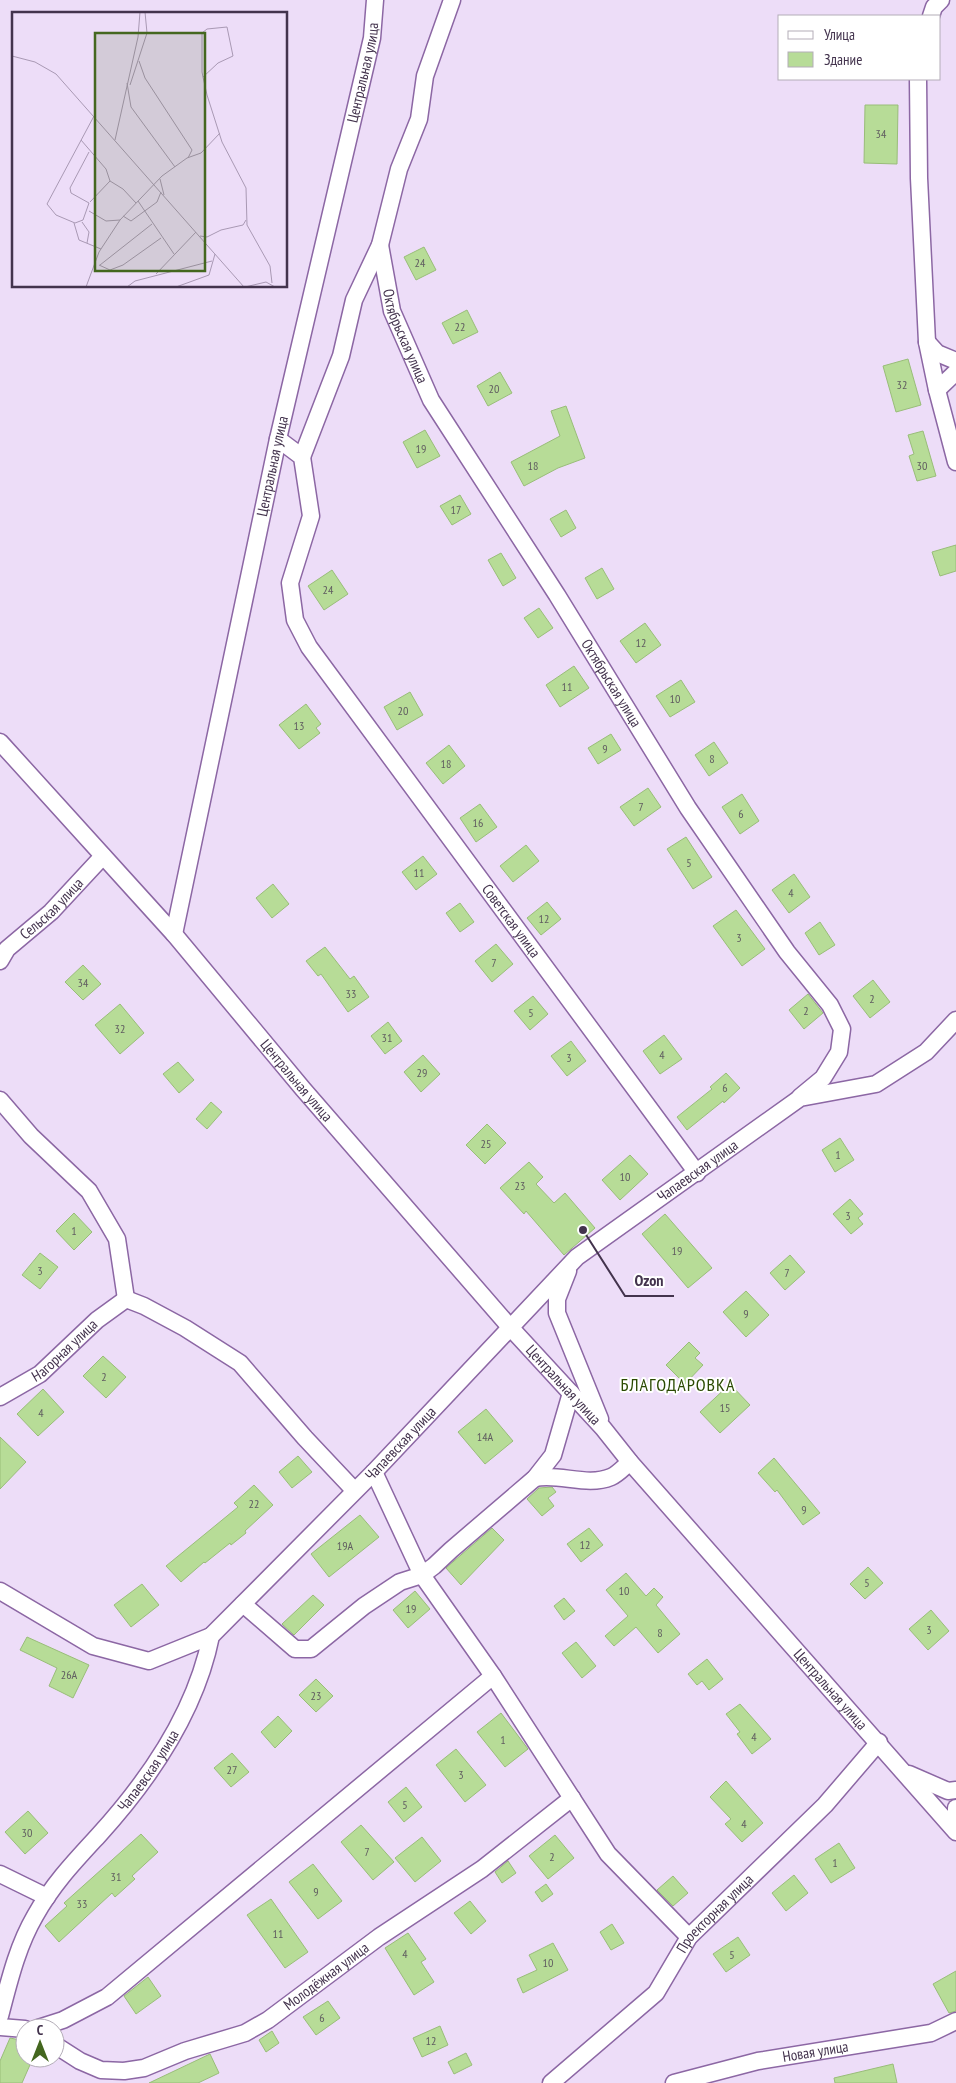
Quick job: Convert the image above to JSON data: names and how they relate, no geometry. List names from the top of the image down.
{
  "streets": {
    "street": [
      "Центральная улица",
      "Октябрьская улица",
      "Сельская улица",
      "Советская улица",
      "Чапаевская улица",
      "Нагорная улица",
      "Проекторная улица",
      "Молодёжная улица",
      "Новая улица"
    ]
  },
  "crossings": [
    ["Центральная улица", "Сельская улица"],
    ["Центральная улица", "Чапаевская улица"],
    ["Центральная улица", "Проекторная улица"],
    ["Октябрьская улица", "Чапаевская улица"],
    ["Советская улица", "Чапаевская улица"]
  ],
  "districts": ["БЛАГОДАРОВКА"],
  "places": ["Ozon"],
  "house_numbers": [
    "34",
    "24",
    "22",
    "32",
    "20",
    "19",
    "18",
    "30",
    "17",
    "24",
    "12",
    "11",
    "10",
    "20",
    "13",
    "9",
    "8",
    "18",
    "7",
    "6",
    "16",
    "5",
    "11",
    "4",
    "12",
    "3",
    "7",
    "34",
    "33",
    "2",
    "2",
    "5",
    "32",
    "31",
    "4",
    "3",
    "29",
    "6",
    "25",
    "1",
    "10",
    "23",
    "3",
    "1",
    "19",
    "3",
    "7",
    "9",
    "2",
    "15",
    "4",
    "14А",
    "22",
    "9",
    "12",
    "19А",
    "5",
    "10",
    "19",
    "3",
    "8",
    "26А",
    "23",
    "4",
    "1",
    "27",
    "3",
    "5",
    "4",
    "30",
    "7",
    "2",
    "1",
    "31",
    "9",
    "33",
    "11",
    "4",
    "5",
    "10",
    "6",
    "12"
  ],
  "legend": ["Улица", "Здание"],
  "north": "top"
}
